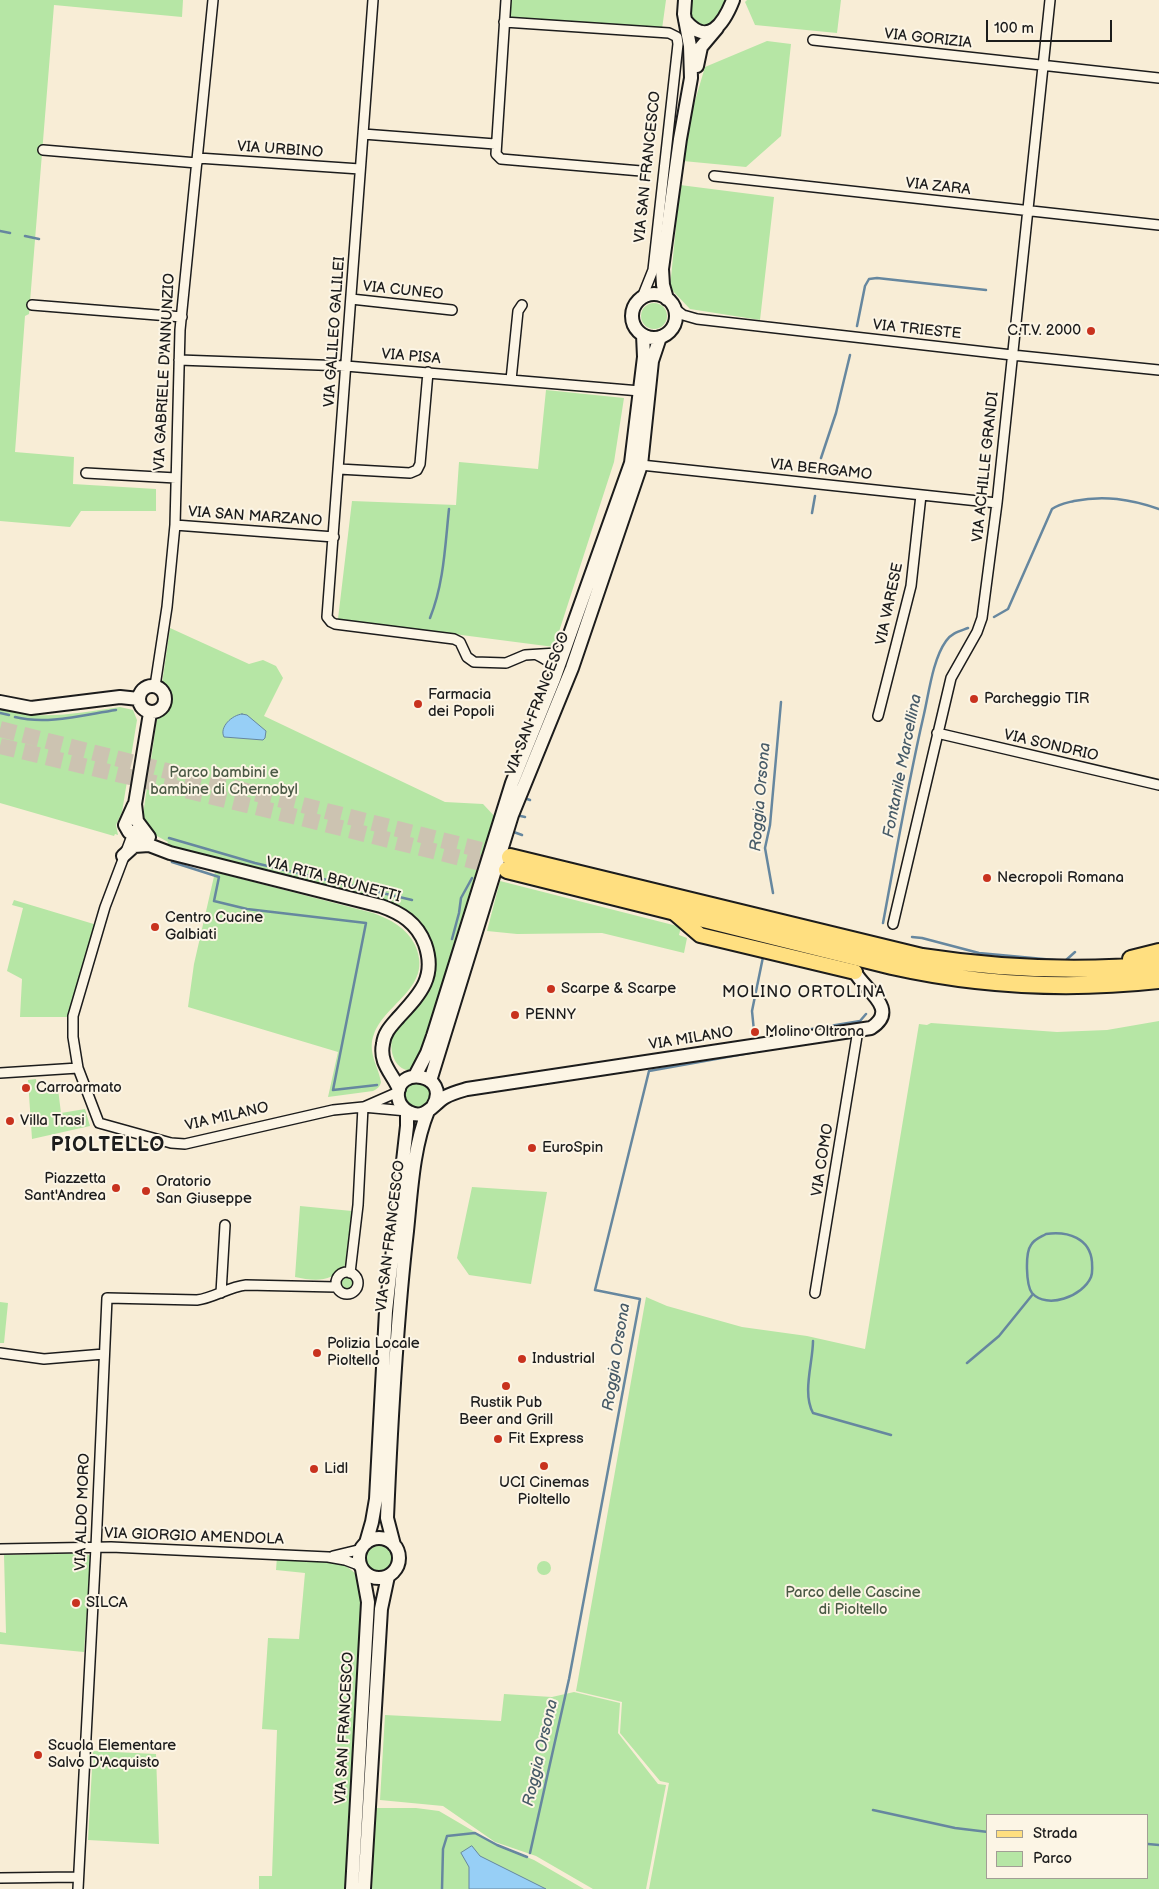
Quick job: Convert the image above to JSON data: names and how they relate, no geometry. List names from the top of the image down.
{
  "streets": {
    "street": [
      "VIA GORIZIA",
      "VIA URBINO",
      "VIA SAN FRANCESCO",
      "VIA ZARA",
      "VIA CUNEO",
      "VIA TRIESTE",
      "VIA GALILEO GALILEI",
      "VIA PISA",
      "VIA GABRIELE D'ANNUNZIO",
      "VIA ACHILLE GRANDI",
      "VIA BERGAMO",
      "VIA SAN MARZANO",
      "VIA VARESE",
      "VIA SONDRIO",
      "VIA RITA BRUNETTI",
      "VIA MILANO",
      "VIA COMO",
      "VIA ALDO MORO",
      "VIA GIORGIO AMENDOLA"
    ]
  },
  "crossings": [
    ["VIA GORIZIA", "VIA ACHILLE GRANDI"],
    ["VIA URBINO", "VIA GALILEO GALILEI"],
    ["VIA URBINO", "VIA GABRIELE D'ANNUNZIO"],
    ["VIA SAN FRANCESCO", "VIA TRIESTE"],
    ["VIA SAN FRANCESCO", "VIA PISA"],
    ["VIA SAN FRANCESCO", "VIA BERGAMO"],
    ["VIA SAN FRANCESCO", "VIA MILANO"],
    ["VIA SAN FRANCESCO", "VIA GIORGIO AMENDOLA"],
    ["VIA ZARA", "VIA ACHILLE GRANDI"],
    ["VIA CUNEO", "VIA GALILEO GALILEI"],
    ["VIA TRIESTE", "VIA ACHILLE GRANDI"],
    ["VIA GALILEO GALILEI", "VIA PISA"],
    ["VIA GALILEO GALILEI", "VIA SAN MARZANO"],
    ["VIA PISA", "VIA GABRIELE D'ANNUNZIO"],
    ["VIA GABRIELE D'ANNUNZIO", "VIA SAN MARZANO"],
    ["VIA ACHILLE GRANDI", "VIA BERGAMO"],
    ["VIA ACHILLE GRANDI", "VIA SONDRIO"],
    ["VIA BERGAMO", "VIA VARESE"],
    ["VIA MILANO", "VIA COMO"],
    ["VIA ALDO MORO", "VIA GIORGIO AMENDOLA"]
  ],
  "districts": ["MOLINO ORTOLINA", "PIOLTELLO"],
  "water": ["Fontanile Marcellina", "Roggia Orsona"],
  "parks": ["Parco bambini e bambine di Chernobyl", "Parco delle Cascine di Pioltello"],
  "places": [
    "C.T.V. 2000",
    "Parcheggio TIR",
    "Farmacia dei Popoli",
    "Necropoli Romana",
    "Centro Cucine Galbiati",
    "Scarpe & Scarpe",
    "PENNY",
    "Molino Oltrona",
    "Carroarmato",
    "Villa Trasi",
    "EuroSpin",
    "Piazzetta Sant'Andrea",
    "Oratorio San Giuseppe",
    "Polizia Locale Pioltello",
    "Industrial",
    "Rustik Pub Beer and Grill",
    "Fit Express",
    "UCI Cinemas Pioltello",
    "Lidl",
    "SILCA",
    "Scuola Elementare Salvo D'Acquisto"
  ],
  "legend": ["Strada", "Parco"],
  "scale_bar": "100 m"
}
